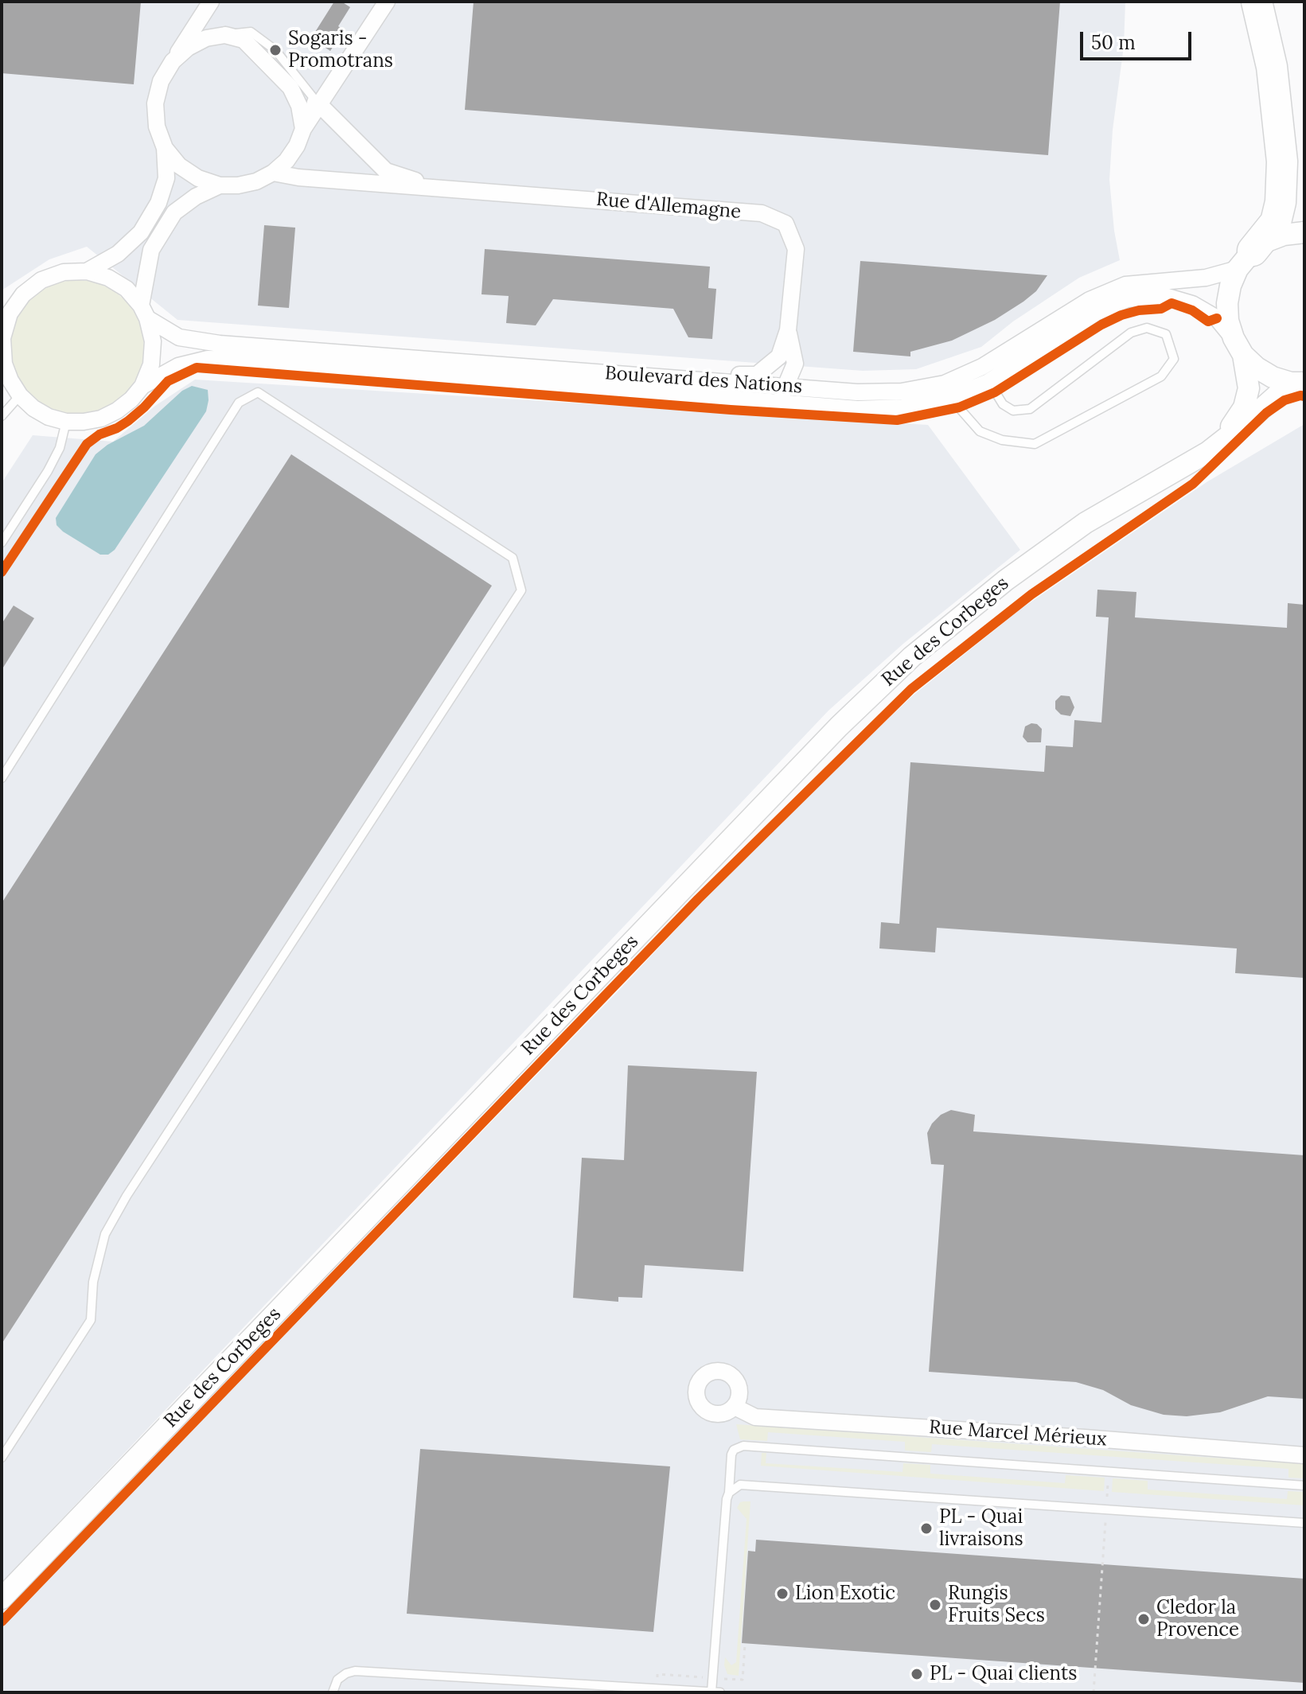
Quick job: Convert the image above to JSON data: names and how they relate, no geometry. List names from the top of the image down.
{
  "streets": {
    "street": [
      "Rue d'Allemagne",
      "Boulevard des Nations",
      "Rue des Corbeges",
      "Rue Marcel Mérieux"
    ]
  },
  "crossings": [
    ["Rue d'Allemagne", "Boulevard des Nations"],
    ["Boulevard des Nations", "Rue des Corbeges"]
  ],
  "places": [
    "Sogaris - Promotrans",
    "PL - Quai livraisons",
    "Lion Exotic",
    "Rungis Fruits Secs",
    "Cledor la Provence",
    "PL - Quai clients"
  ],
  "scale_bar": "50 m"
}
